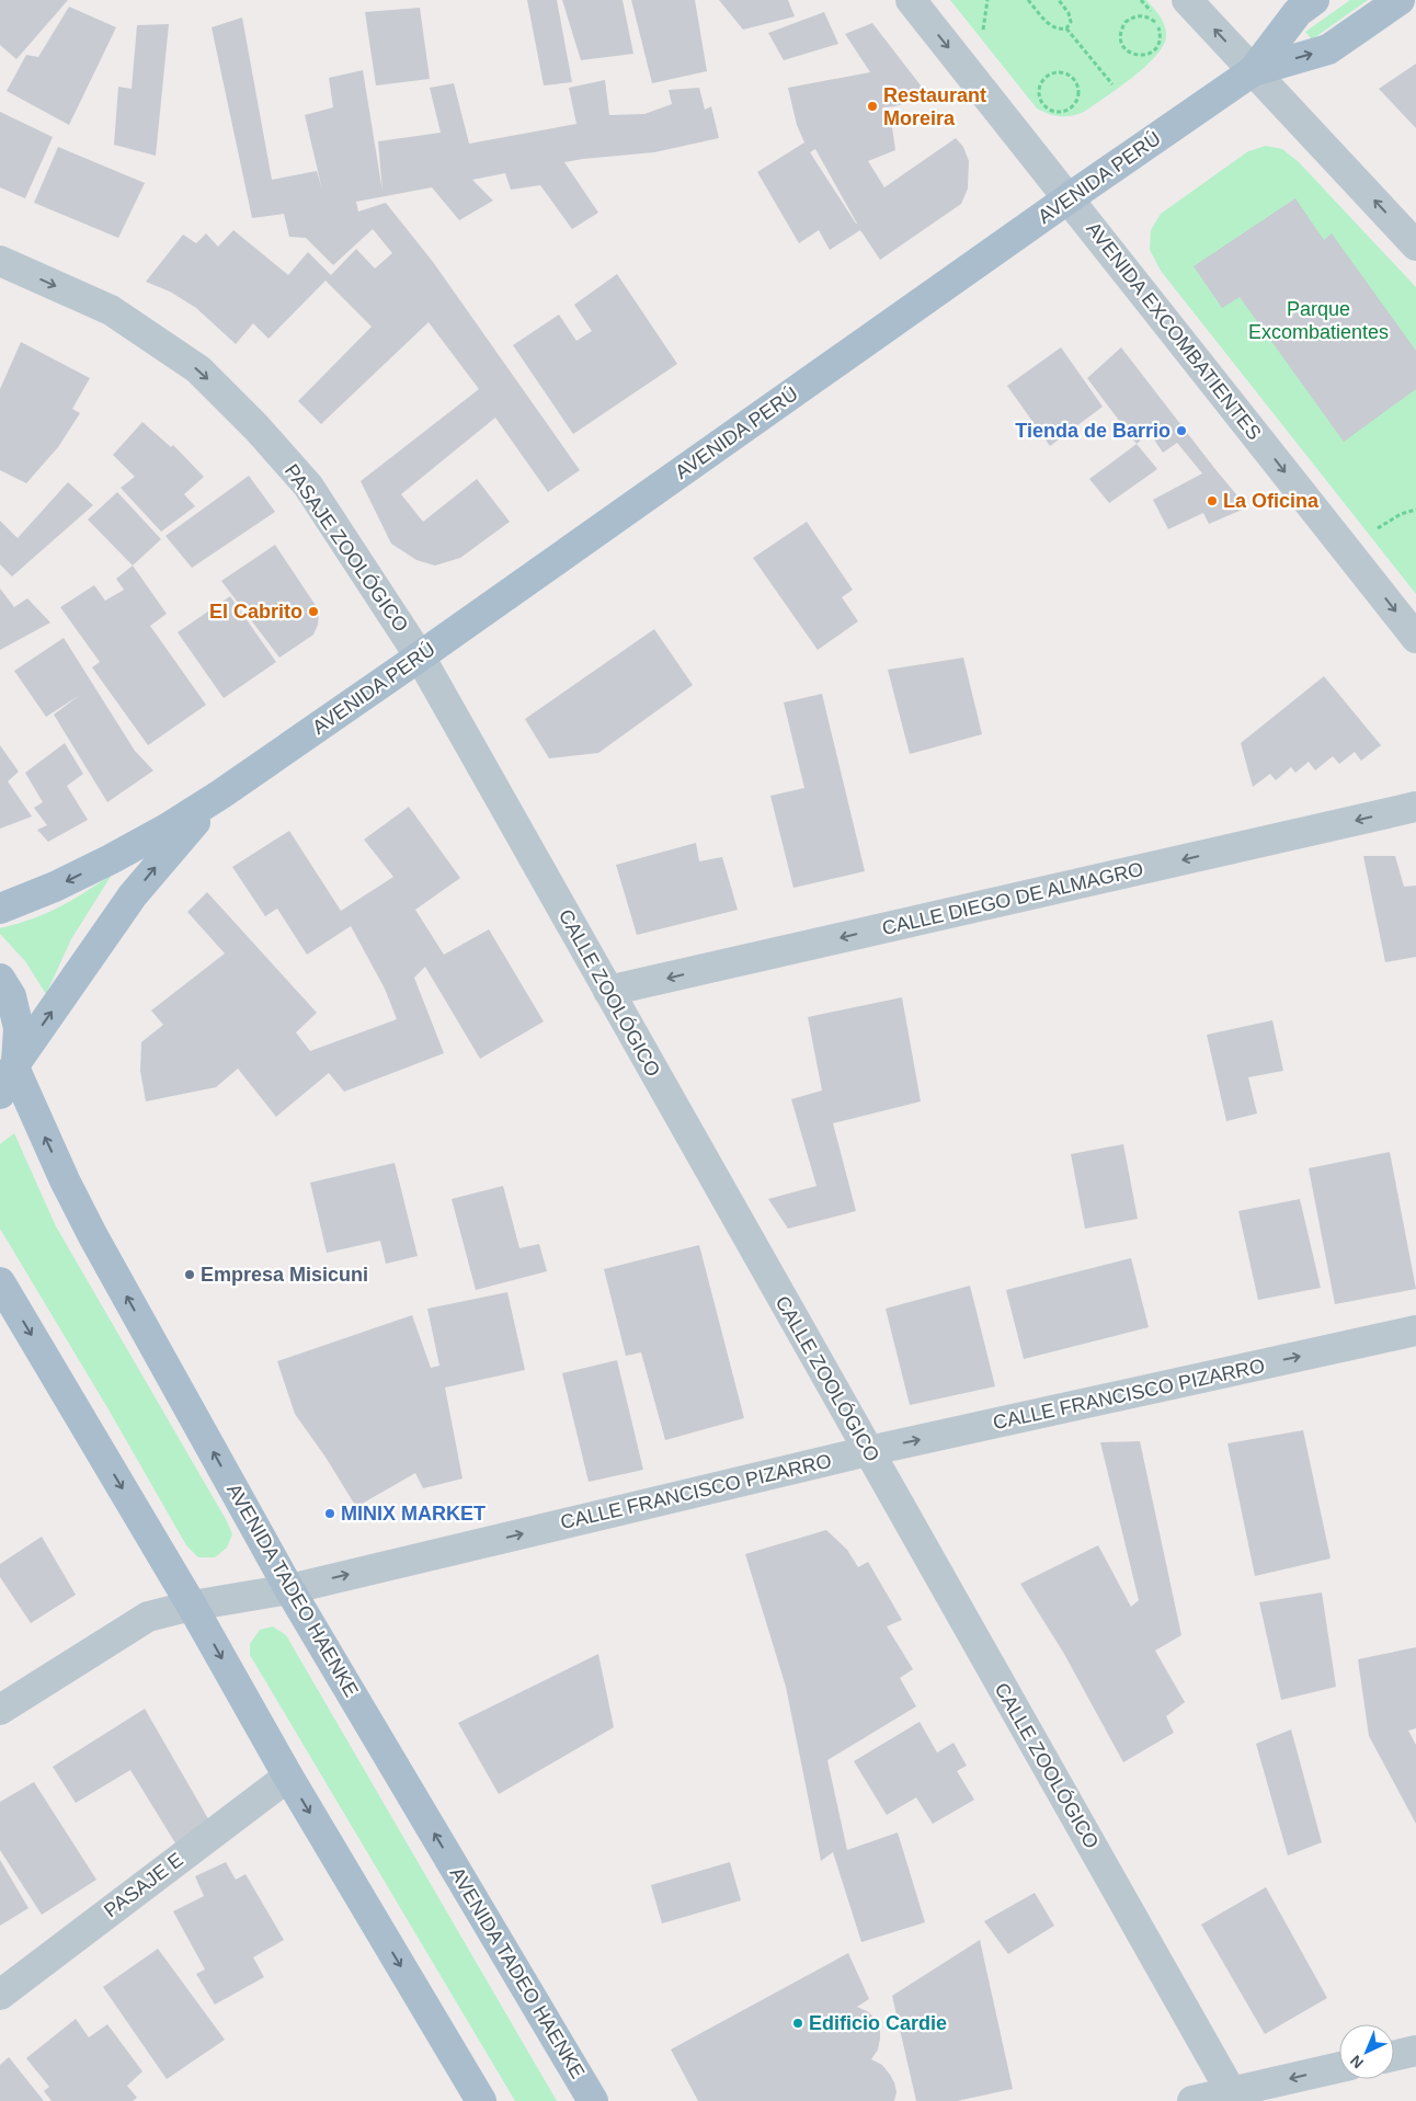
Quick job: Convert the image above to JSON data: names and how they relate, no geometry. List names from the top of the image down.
{
  "streets": {
    "main road": ["AVENIDA PERÚ", "AVENIDA TADEO HAENKE"],
    "street": [
      "AVENIDA EXCOMBATIENTES",
      "PASAJE ZOOLÓGICO",
      "CALLE DIEGO DE ALMAGRO",
      "CALLE ZOOLÓGICO",
      "CALLE FRANCISCO PIZARRO",
      "PASAJE E"
    ]
  },
  "crossings": [
    ["AVENIDA PERÚ", "AVENIDA EXCOMBATIENTES"],
    ["AVENIDA PERÚ", "PASAJE ZOOLÓGICO"],
    ["AVENIDA PERÚ", "CALLE ZOOLÓGICO"],
    ["AVENIDA PERÚ", "AVENIDA TADEO HAENKE"],
    ["PASAJE ZOOLÓGICO", "CALLE ZOOLÓGICO"],
    ["CALLE DIEGO DE ALMAGRO", "CALLE ZOOLÓGICO"],
    ["CALLE ZOOLÓGICO", "CALLE FRANCISCO PIZARRO"],
    ["CALLE FRANCISCO PIZARRO", "AVENIDA TADEO HAENKE"]
  ],
  "one_way": ["PASAJE ZOOLÓGICO", "CALLE DIEGO DE ALMAGRO", "CALLE FRANCISCO PIZARRO"],
  "parks": ["Parque Excombatientes"],
  "places": [
    "Restaurant Moreira",
    "Tienda de Barrio",
    "La Oficina",
    "El Cabrito",
    "Empresa Misicuni",
    "MINIX MARKET",
    "Edificio Cardie"
  ],
  "north": "bottom left"
}
